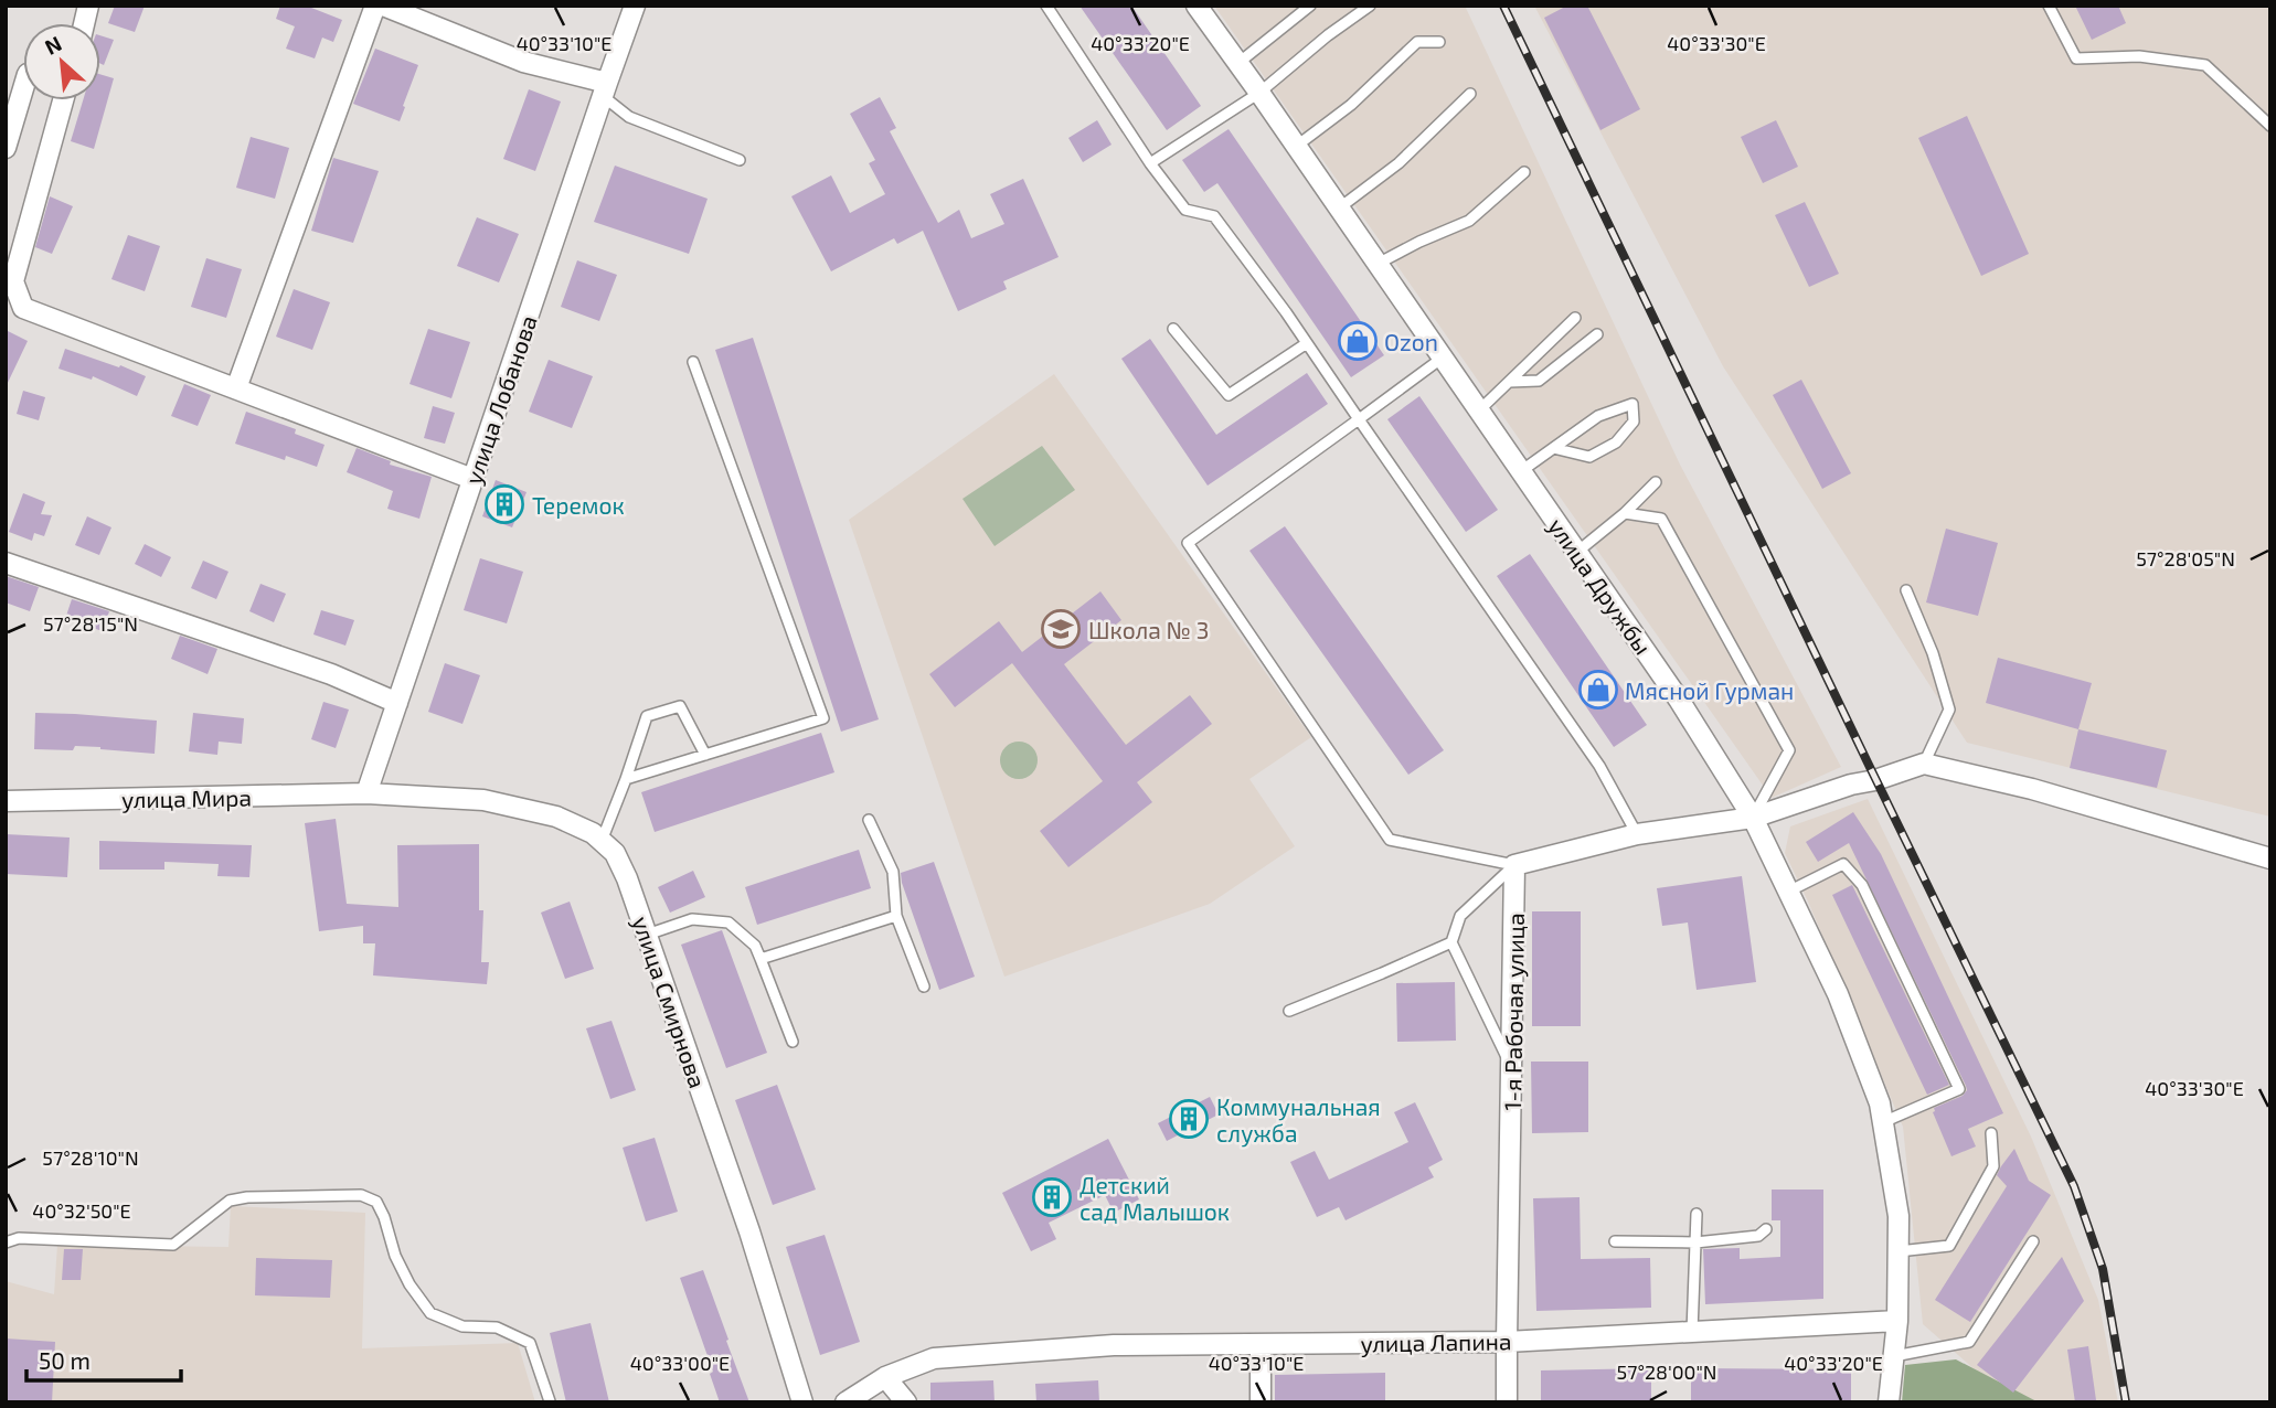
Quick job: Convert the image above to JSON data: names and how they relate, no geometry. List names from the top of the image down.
{
  "streets": {
    "street": [
      "улица Лобанова",
      "улица Дружбы",
      "улица Мира",
      "улица Смирнова",
      "1-я Рабочая улица",
      "улица Лапина"
    ]
  },
  "crossings": [
    ["улица Лобанова", "улица Мира"],
    ["улица Лобанова", "улица Смирнова"],
    ["улица Дружбы", "улица Лапина"],
    ["улица Мира", "улица Смирнова"],
    ["1-я Рабочая улица", "улица Лапина"]
  ],
  "places": {
    "shop": ["Ozon", "Мясной Гурман"],
    "building": ["Теремок", "Коммунальная служба", "Детский сад Малышок"],
    "school or university": ["Школа № 3"]
  },
  "scale_bar": "50 m",
  "north": "top left",
  "coordinates": [
    "40°33'10\"E",
    "40°33'20\"E",
    "40°33'30\"E",
    "57°28'05\"N",
    "57°28'15\"N",
    "57°28'10\"N",
    "40°32'50\"E",
    "40°33'00\"E",
    "57°28'00\"N"
  ]
}
